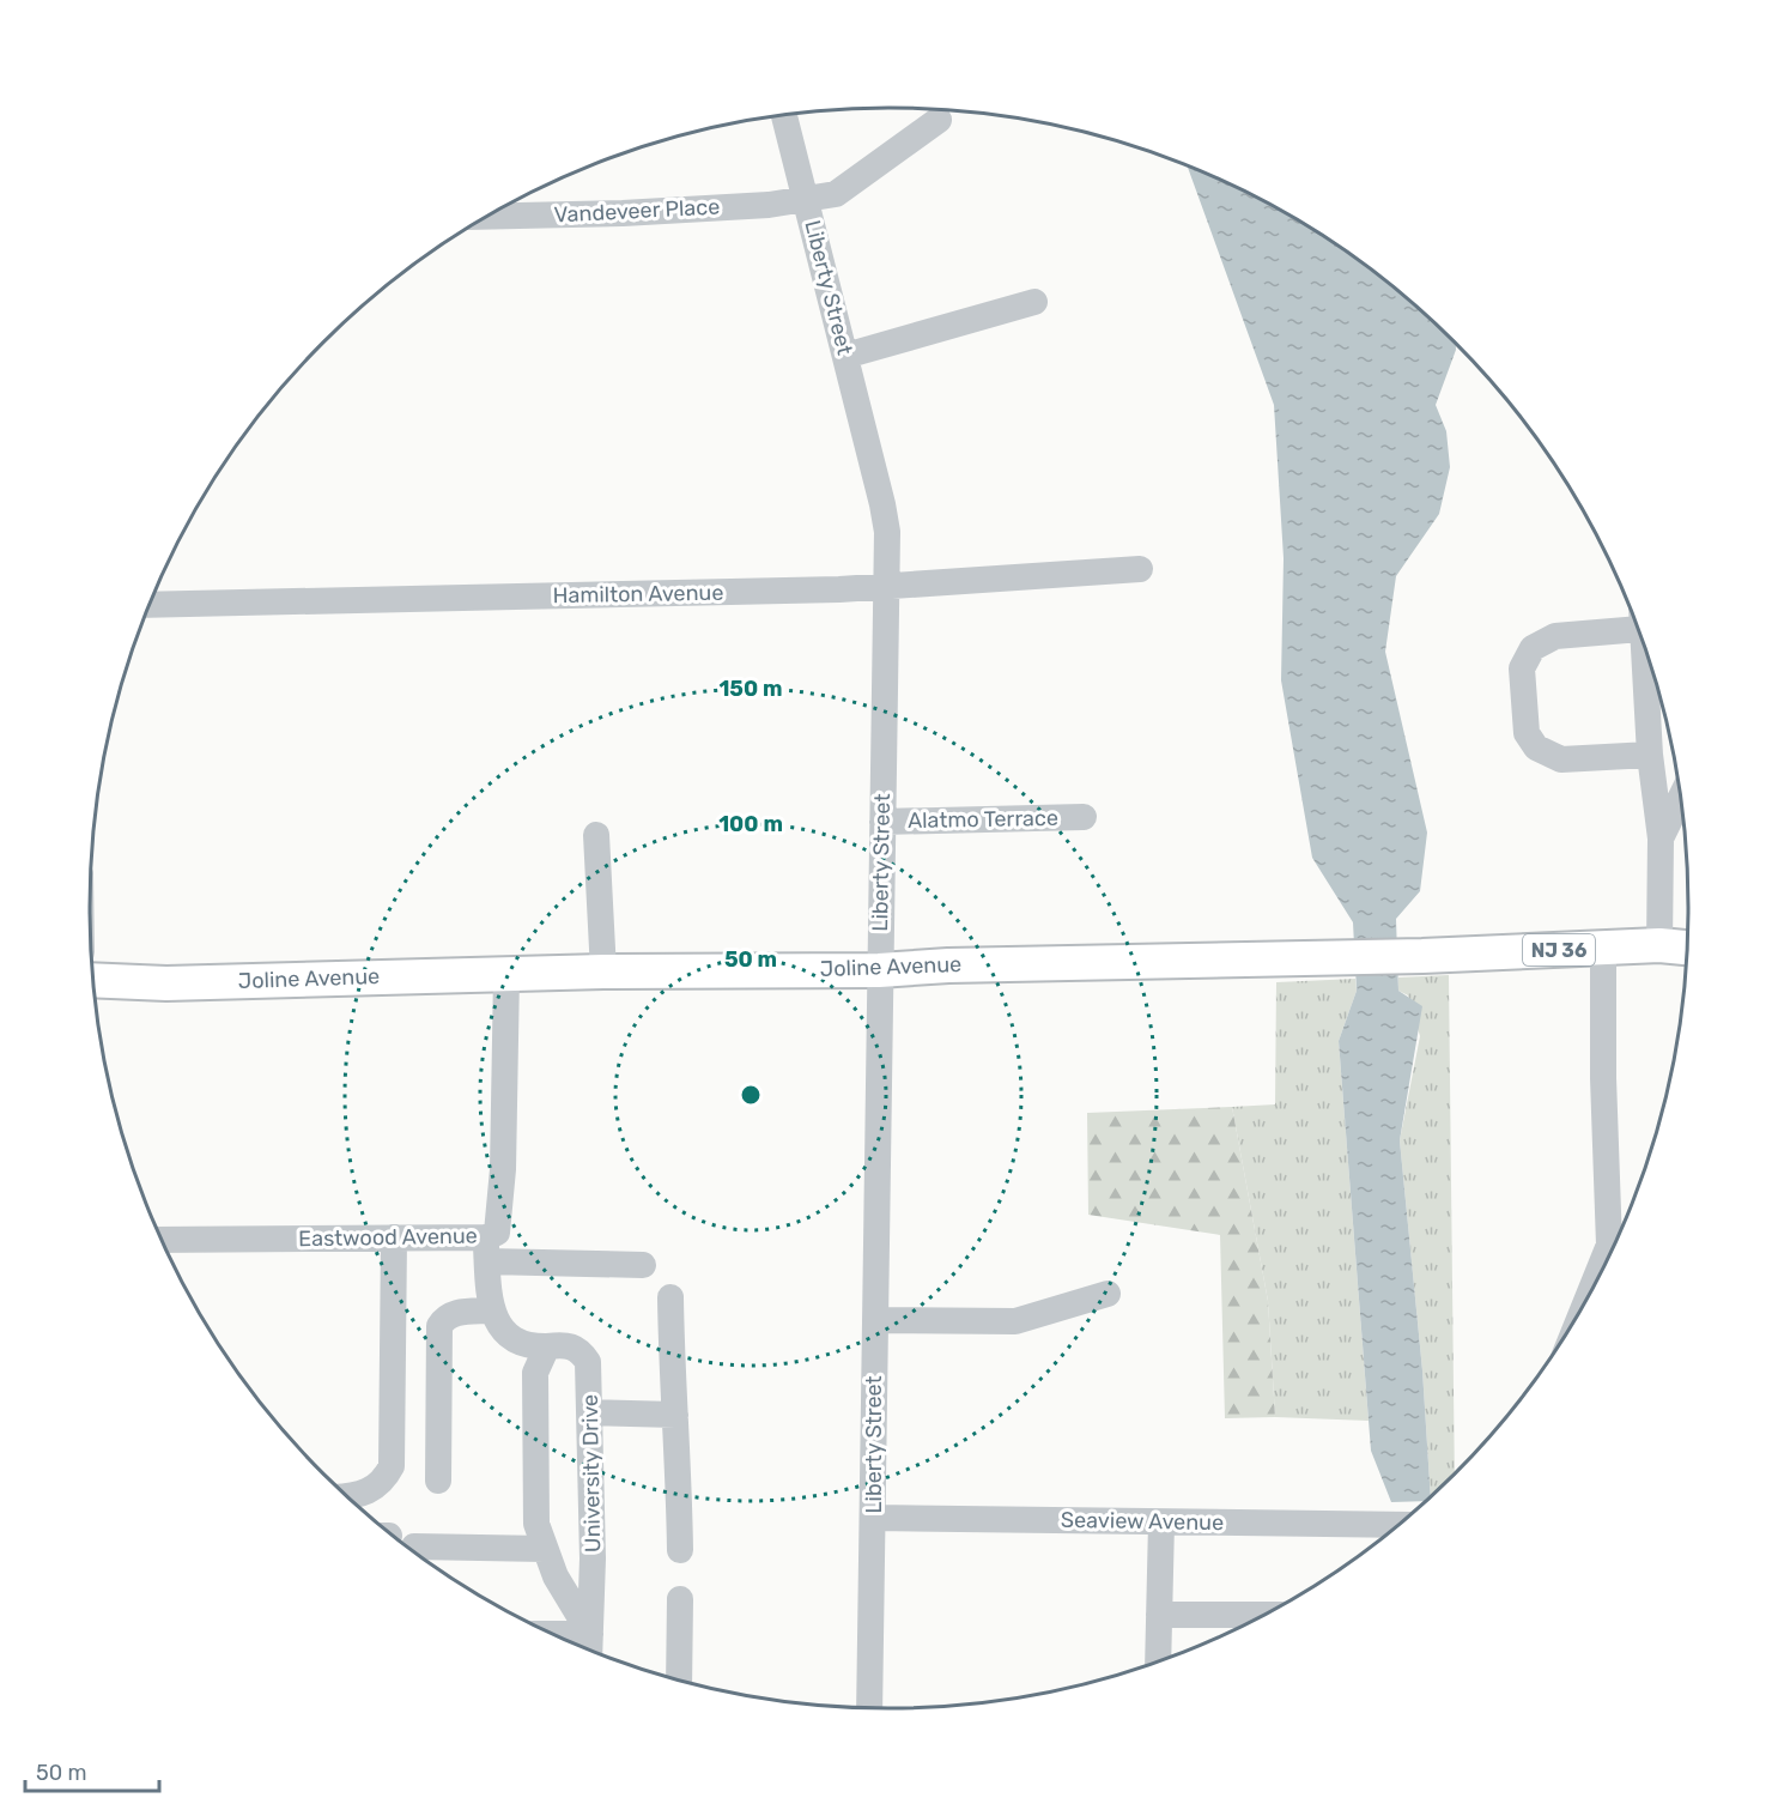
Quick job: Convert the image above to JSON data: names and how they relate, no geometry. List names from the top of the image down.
{
  "streets": {
    "main road": ["NJ 36", "Joline Avenue"],
    "street": [
      "Vandeveer Place",
      "Liberty Street",
      "Hamilton Avenue",
      "Alatmo Terrace",
      "Eastwood Avenue",
      "University Drive",
      "Seaview Avenue"
    ]
  },
  "crossings": [
    ["Vandeveer Place", "Liberty Street"],
    ["Liberty Street", "Hamilton Avenue"],
    ["Liberty Street", "Alatmo Terrace"],
    ["Liberty Street", "Joline Avenue"],
    ["Liberty Street", "Seaview Avenue"],
    ["Joline Avenue", "Eastwood Avenue"]
  ],
  "scale_bar": "50 m",
  "rings": ["150 m", "100 m", "50 m"]
}
